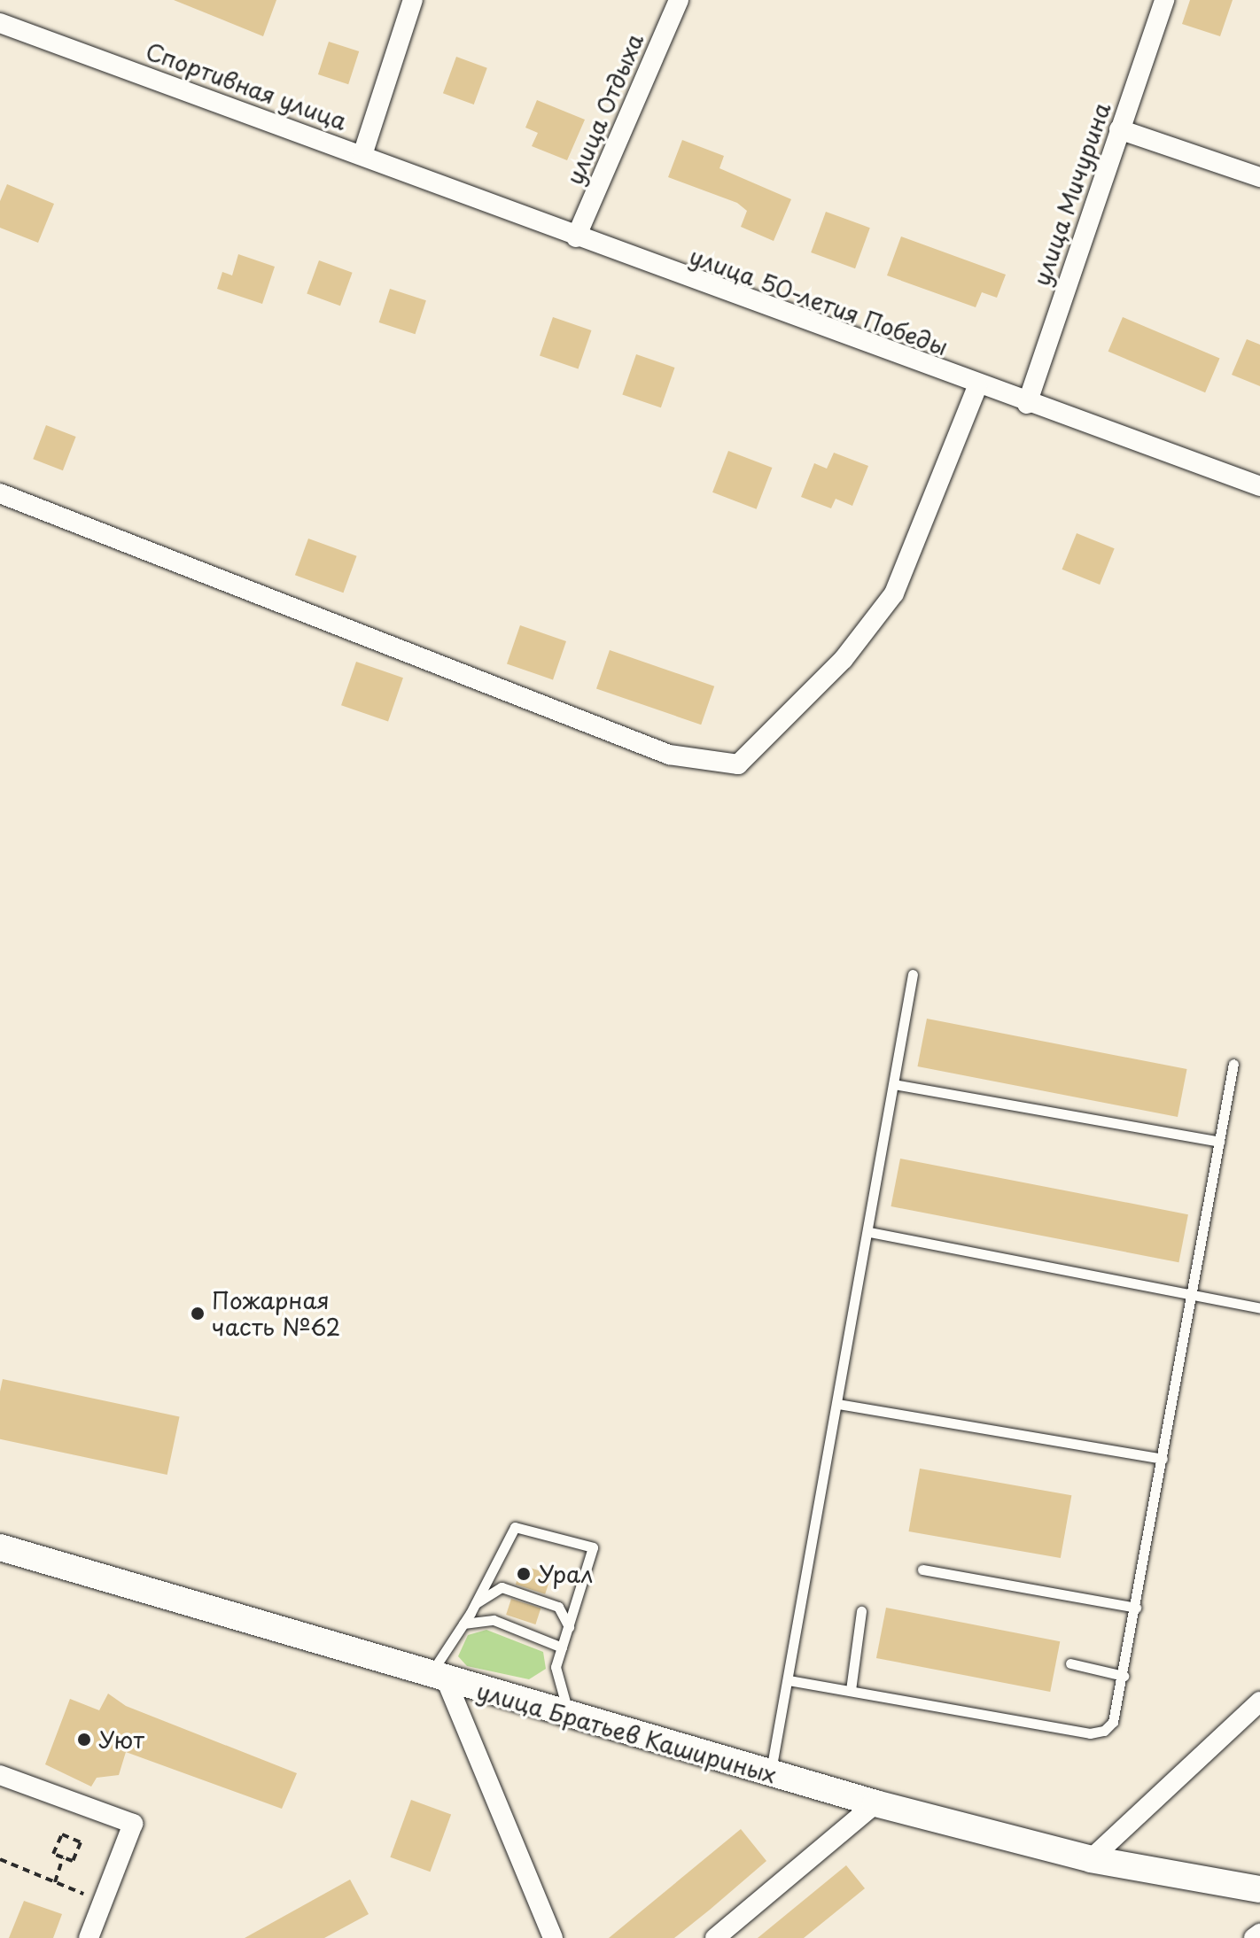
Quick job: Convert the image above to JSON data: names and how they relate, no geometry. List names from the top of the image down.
{
  "streets": {
    "main road": ["улица Братьев Кашириных"],
    "street": [
      "Спортивная улица",
      "улица Отдыха",
      "улица Мичурина",
      "улица 50-летия Победы"
    ]
  },
  "crossings": [
    ["Спортивная улица", "улица 50-летия Победы"],
    ["улица Отдыха", "улица 50-летия Победы"],
    ["улица Мичурина", "улица 50-летия Победы"]
  ],
  "places": ["Пожарная часть №62", "Урал", "Уют"]
}
